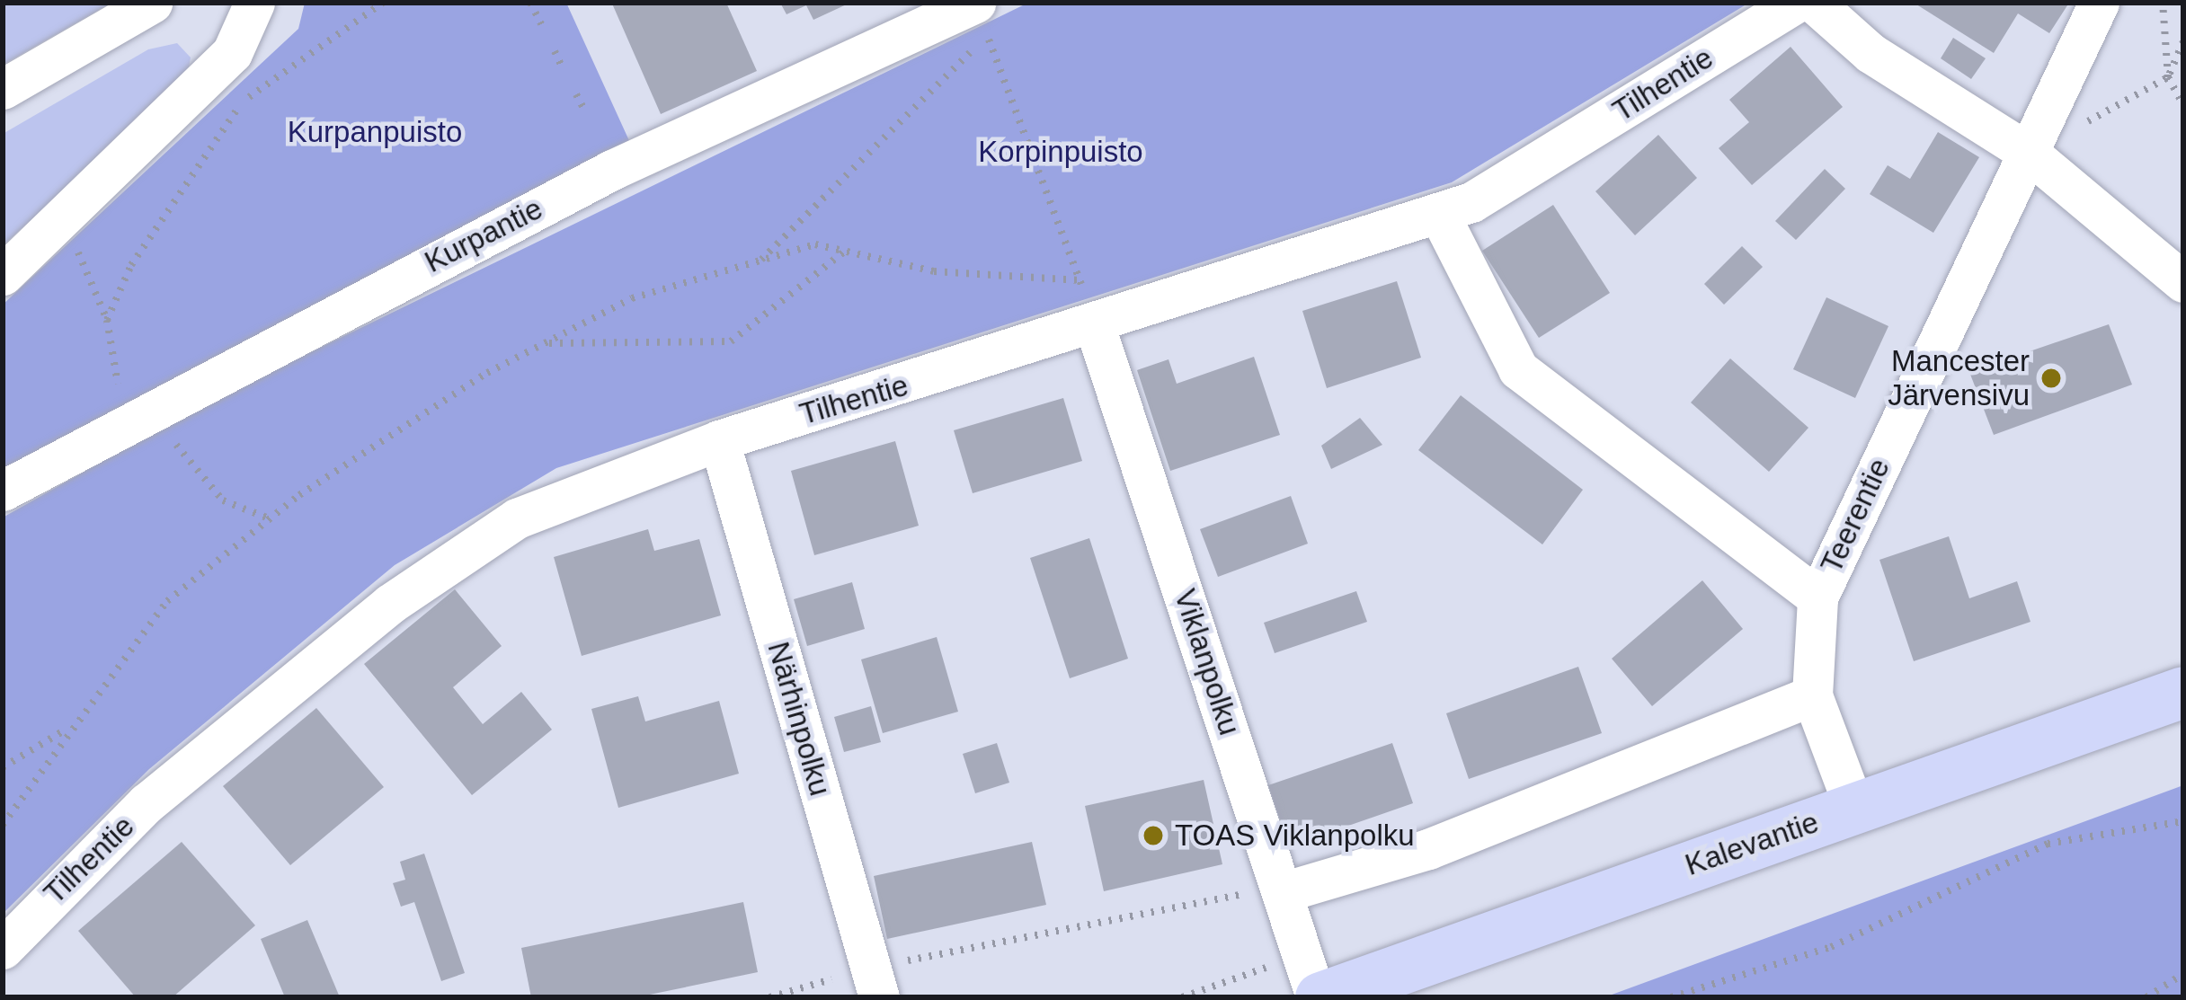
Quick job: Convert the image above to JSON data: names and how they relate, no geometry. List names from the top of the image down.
{
  "streets": {
    "main road": ["Kalevantie"],
    "street": [
      "Tilhentie",
      "Kurpantie",
      "Teerentie",
      "Viklanpolku",
      "Närhinpolku"
    ]
  },
  "crossings": [
    ["Tilhentie", "Viklanpolku"],
    ["Tilhentie", "Närhinpolku"],
    ["Teerentie", "Kalevantie"],
    ["Viklanpolku", "Kalevantie"]
  ],
  "parks": ["Kurpanpuisto", "Korpinpuisto"],
  "places": ["Mancester Järvensivu", "TOAS Viklanpolku"]
}
